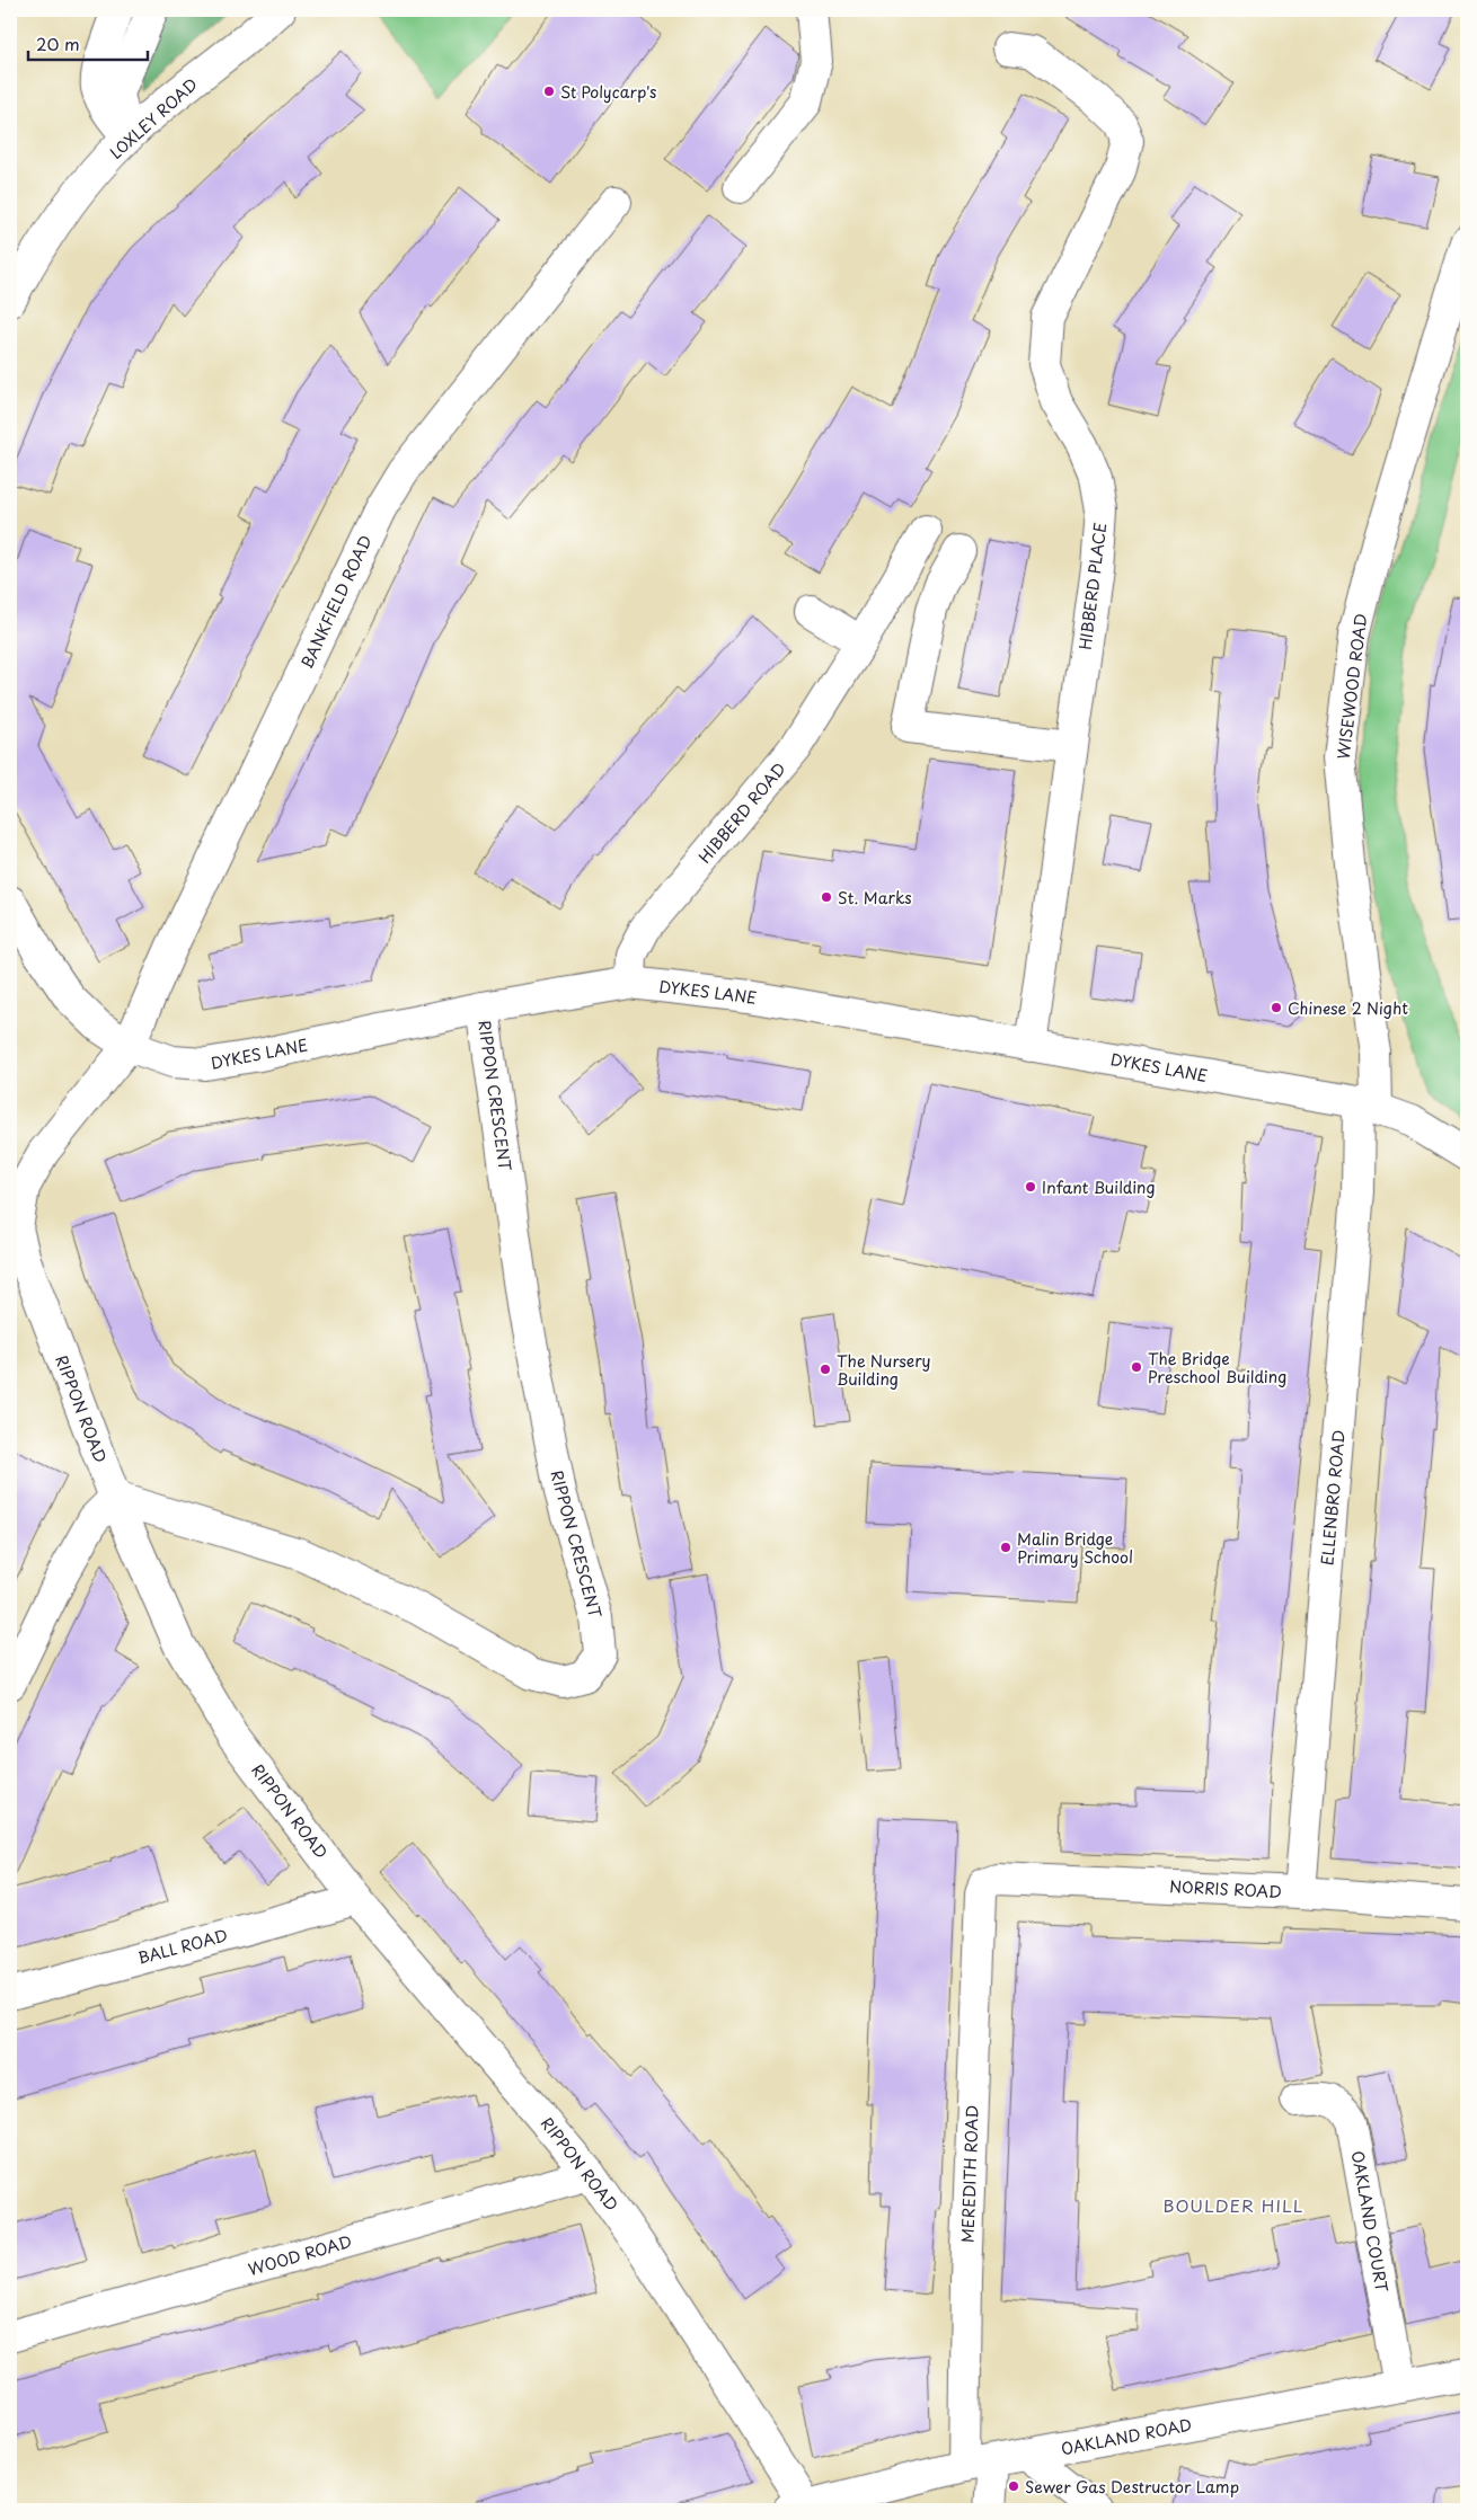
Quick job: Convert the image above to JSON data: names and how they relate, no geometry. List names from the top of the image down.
{
  "streets": {
    "street": [
      "LOXLEY ROAD",
      "HIBBERD PLACE",
      "BANKFIELD ROAD",
      "WISEWOOD ROAD",
      "HIBBERD ROAD",
      "DYKES LANE",
      "RIPPON CRESCENT",
      "RIPPON ROAD",
      "ELLENBRO ROAD",
      "NORRIS ROAD",
      "BALL ROAD",
      "MEREDITH ROAD",
      "OAKLAND COURT",
      "WOOD ROAD",
      "OAKLAND ROAD"
    ]
  },
  "crossings": [
    ["HIBBERD PLACE", "DYKES LANE"],
    ["BANKFIELD ROAD", "DYKES LANE"],
    ["BANKFIELD ROAD", "RIPPON ROAD"],
    ["WISEWOOD ROAD", "DYKES LANE"],
    ["WISEWOOD ROAD", "ELLENBRO ROAD"],
    ["HIBBERD ROAD", "DYKES LANE"],
    ["DYKES LANE", "RIPPON CRESCENT"],
    ["DYKES LANE", "RIPPON ROAD"],
    ["DYKES LANE", "ELLENBRO ROAD"],
    ["RIPPON CRESCENT", "RIPPON ROAD"],
    ["RIPPON ROAD", "BALL ROAD"],
    ["RIPPON ROAD", "WOOD ROAD"],
    ["RIPPON ROAD", "OAKLAND ROAD"],
    ["ELLENBRO ROAD", "NORRIS ROAD"],
    ["NORRIS ROAD", "MEREDITH ROAD"],
    ["MEREDITH ROAD", "OAKLAND ROAD"],
    ["OAKLAND COURT", "OAKLAND ROAD"]
  ],
  "districts": ["BOULDER HILL"],
  "places": [
    "St Polycarp's",
    "St. Marks",
    "Chinese 2 Night",
    "Infant Building",
    "The Bridge Preschool Building",
    "The Nursery Building",
    "Malin Bridge Primary School",
    "Sewer Gas Destructor Lamp"
  ],
  "scale_bar": "20 m"
}
